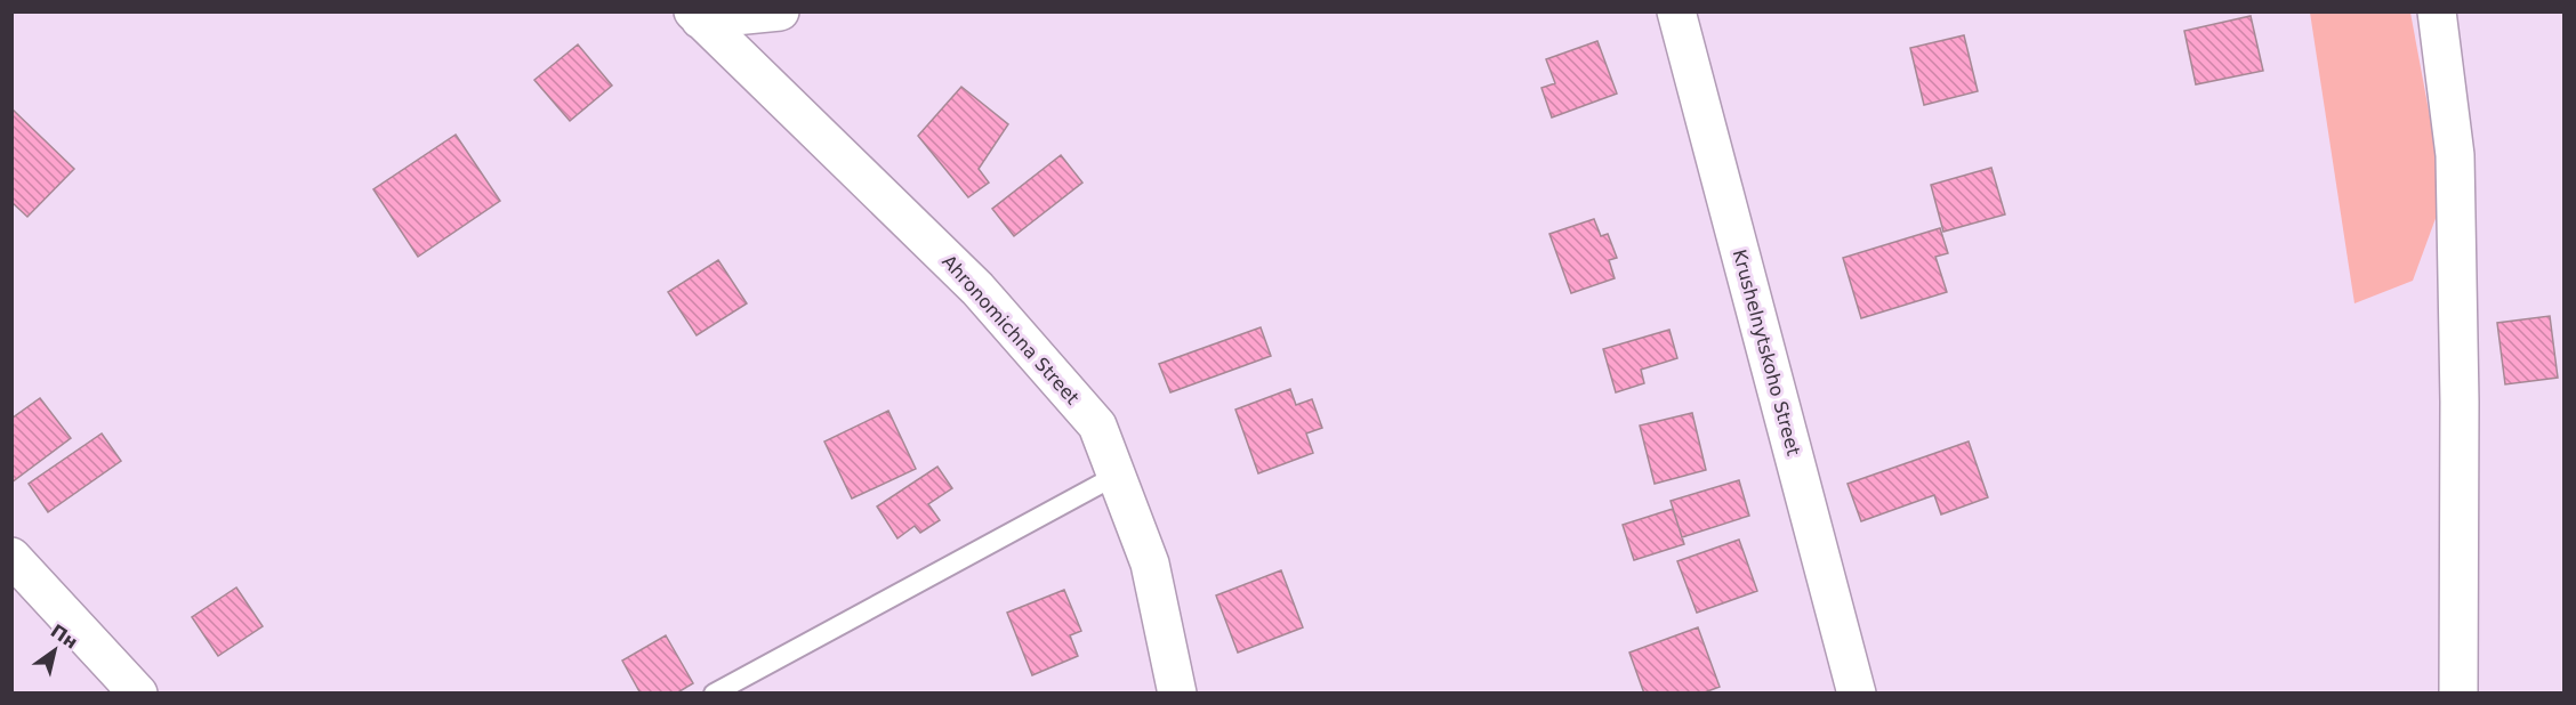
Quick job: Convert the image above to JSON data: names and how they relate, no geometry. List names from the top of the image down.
{
  "streets": {
    "street": ["Ahronomichna Street", "Krushelnytskoho Street"]
  },
  "north": "top right"
}
